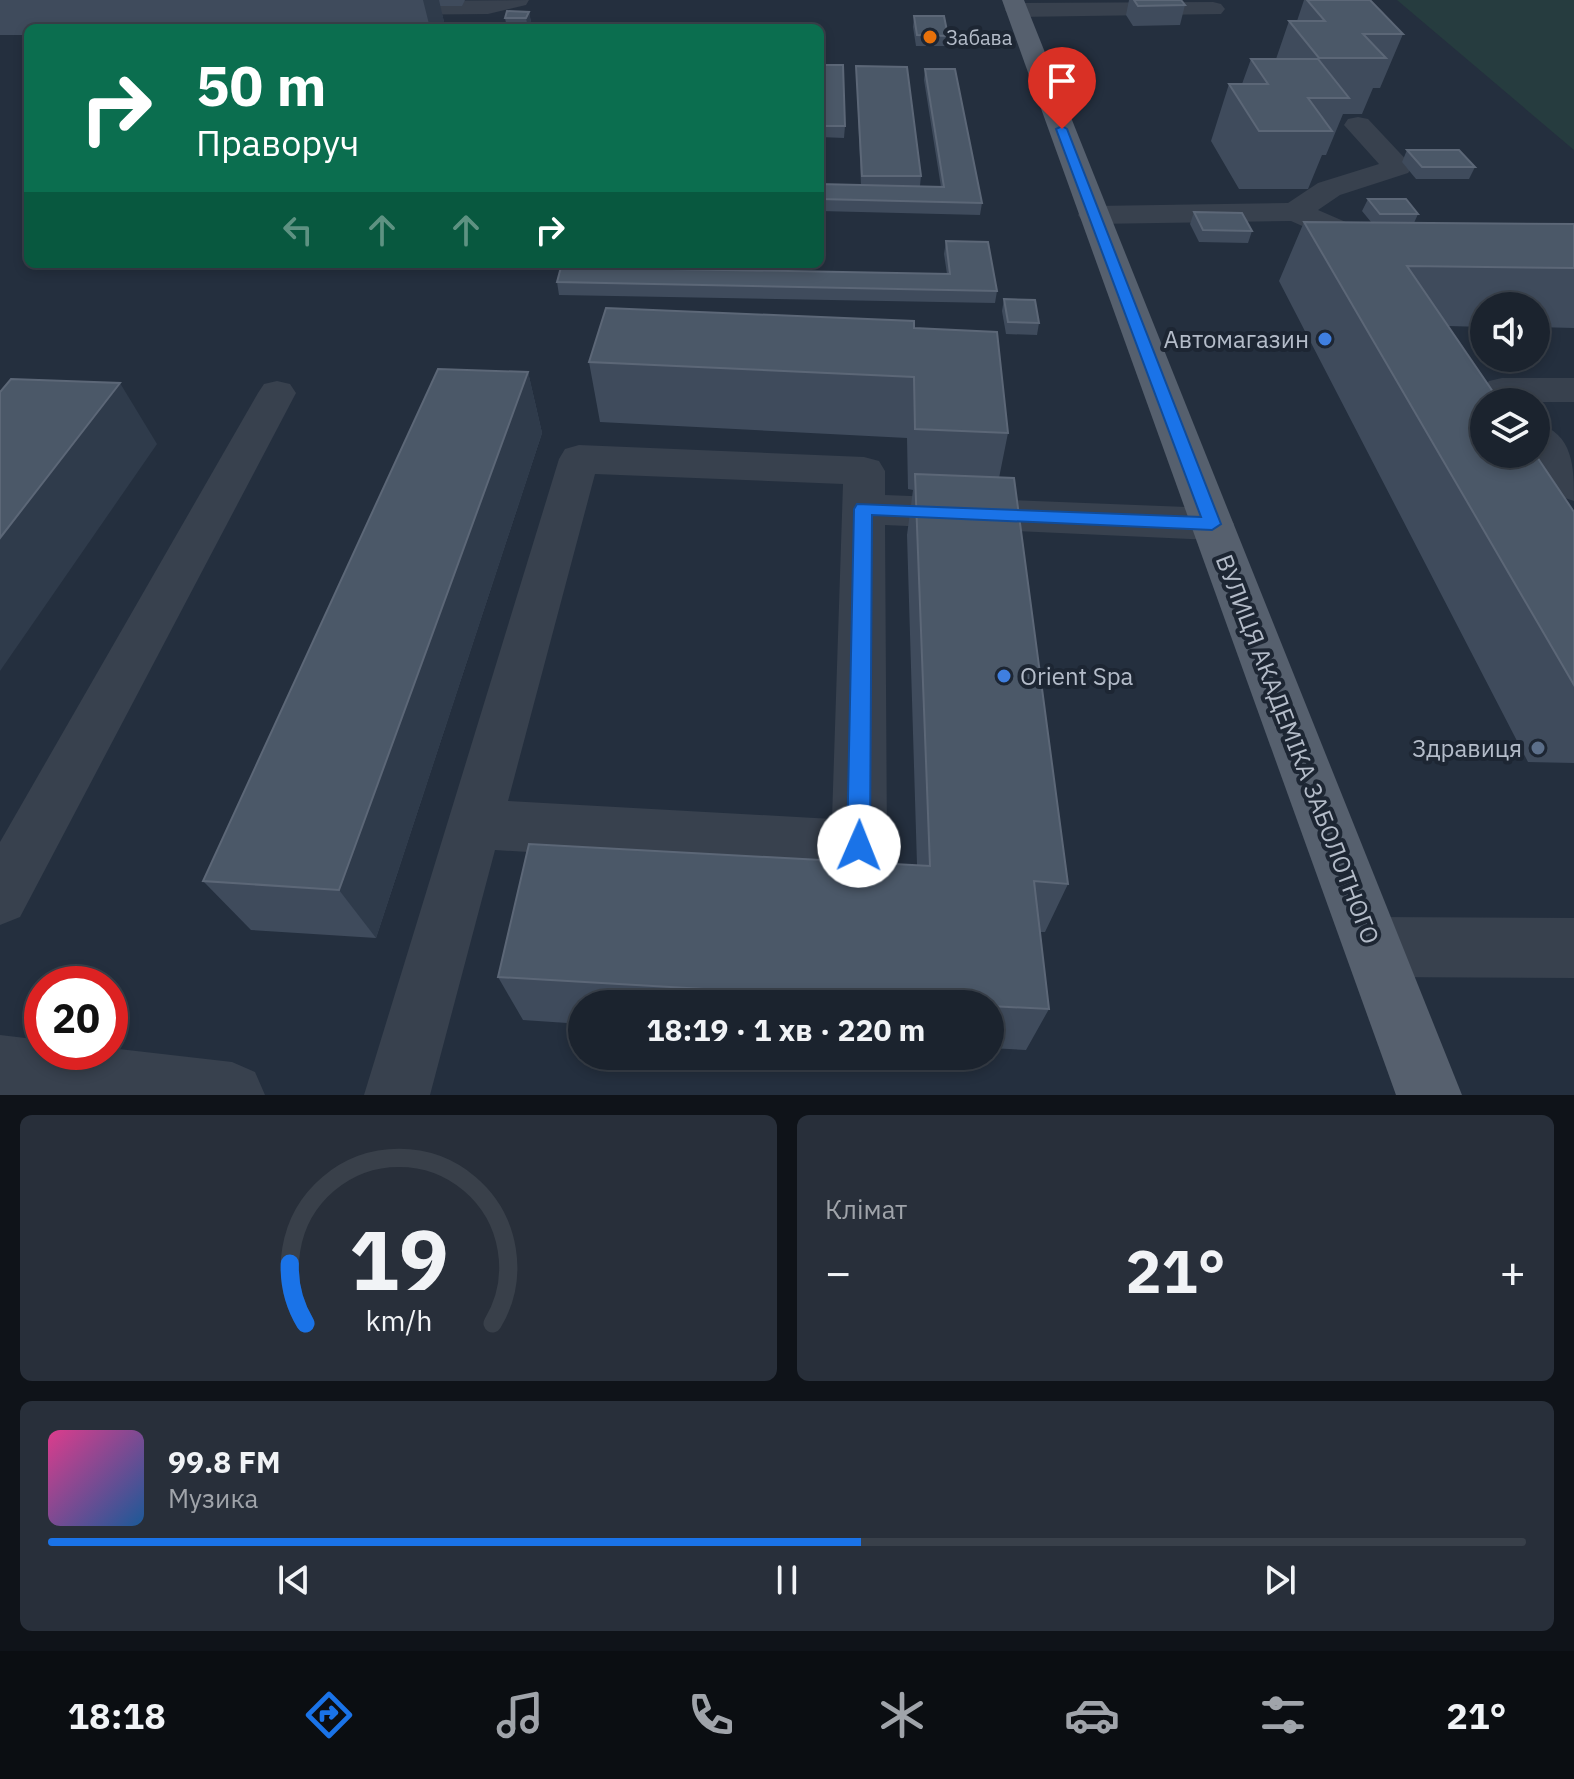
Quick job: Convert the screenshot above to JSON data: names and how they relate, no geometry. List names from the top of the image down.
{
  "streets": {
    "main road": ["ВУЛИЦЯ АКАДЕМІКА ЗАБОЛОТНОГО"]
  },
  "places": [
    "Забава",
    "Автомагазин",
    "Orient Spa",
    "Здравиця"
  ],
  "page": {
    "turn": ["50 m", "Праворуч"],
    "limit": "20",
    "trip": "18:19 · 1 хв · 220 m",
    "tile": "Клімат",
    "heat": ["−", "21°", "+"],
    "song": ["99.8 FM", "Музика"],
    "tabs": ["18:18", "21°"],
    "gauge": ["19", "km/h"]
  }
}
